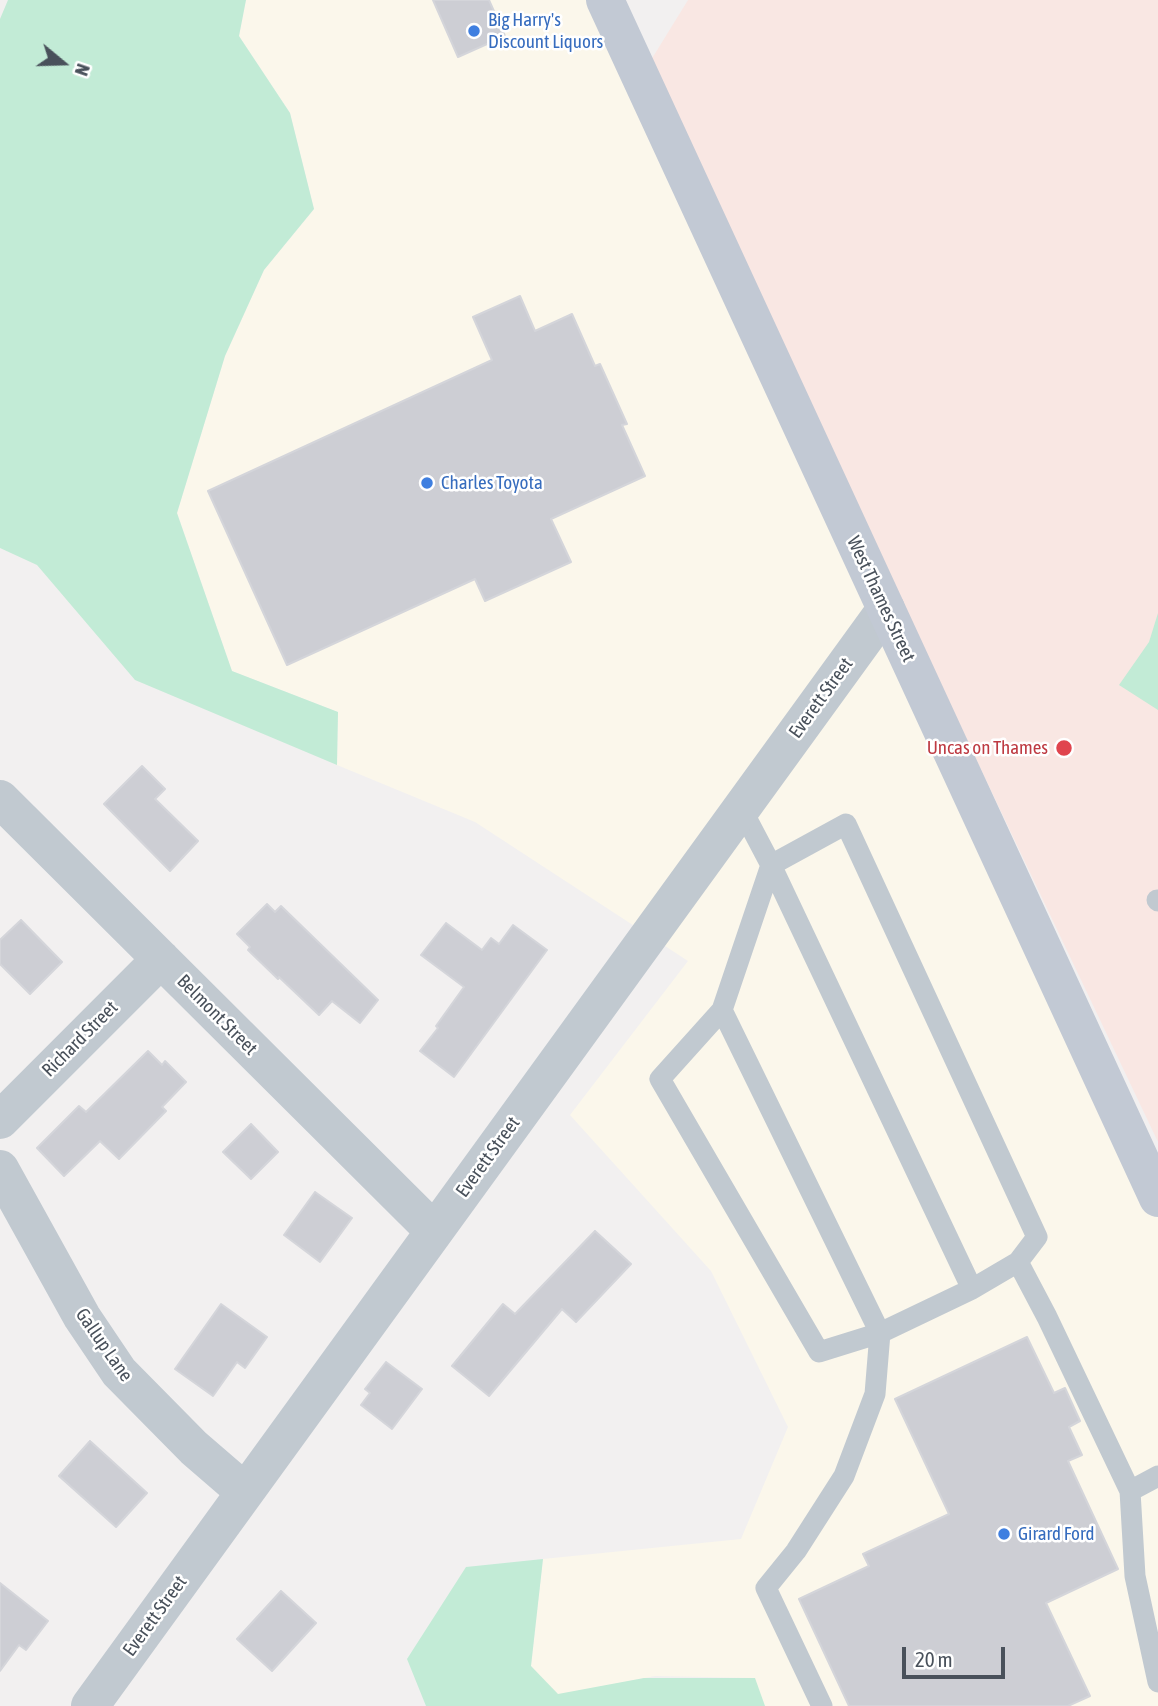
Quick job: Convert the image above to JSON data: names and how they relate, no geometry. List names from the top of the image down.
{
  "streets": {
    "main road": ["West Thames Street"],
    "street": [
      "Everett Street",
      "Belmont Street",
      "Richard Street",
      "Gallup Lane"
    ]
  },
  "crossings": [
    ["West Thames Street", "Everett Street"],
    ["Everett Street", "Belmont Street"],
    ["Everett Street", "Gallup Lane"],
    ["Belmont Street", "Richard Street"]
  ],
  "places": [
    "Big Harry's Discount Liquors",
    "Charles Toyota",
    "Uncas on Thames",
    "Girard Ford"
  ],
  "scale_bar": "20 m",
  "north": "right"
}
